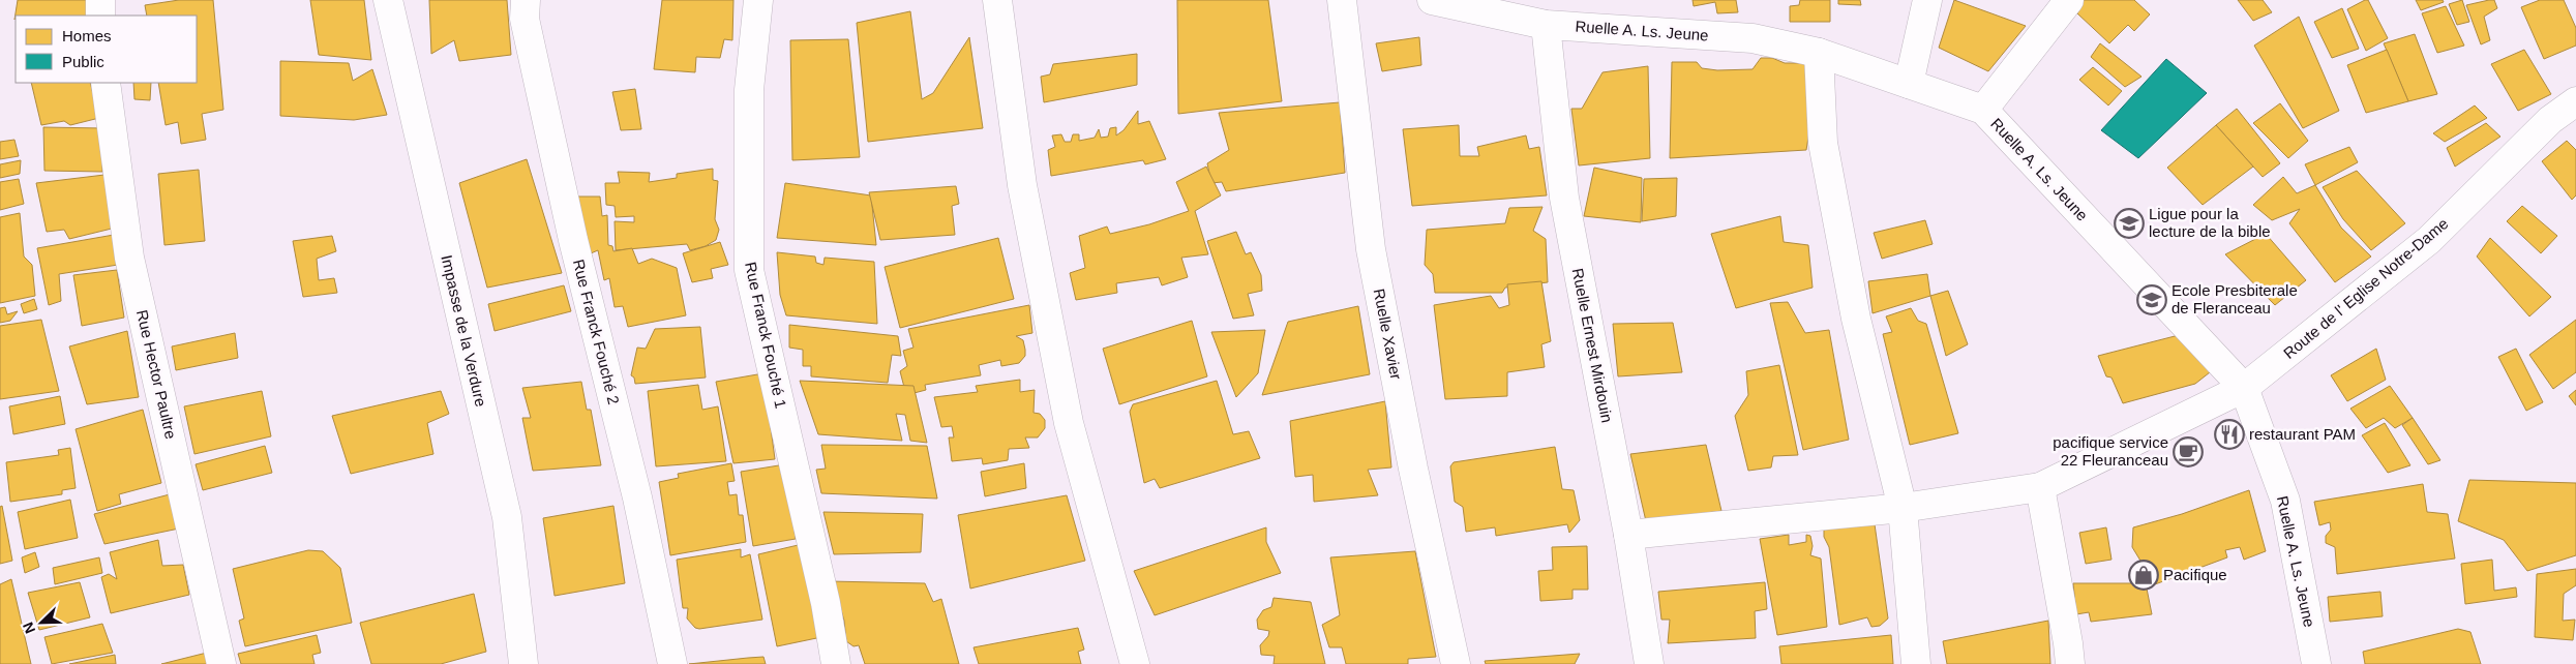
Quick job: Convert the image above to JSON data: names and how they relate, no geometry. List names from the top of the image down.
{
  "streets": {
    "street": [
      "Ruelle A. Ls. Jeune",
      "Route de l' Eglise Notre-Dame",
      "Impasse de la Verdure",
      "Rue Franck Fouché 2",
      "Ruelle Xavier",
      "Rue Franck Fouché 1",
      "Ruelle Ernest Mirdouin",
      "Rue Hector Paultre"
    ]
  },
  "crossings": [
    ["Ruelle A. Ls. Jeune", "Route de l' Eglise Notre-Dame"],
    ["Ruelle A. Ls. Jeune", "Ruelle Ernest Mirdouin"],
    ["Route de l' Eglise Notre-Dame", "Ruelle Ernest Mirdouin"]
  ],
  "places": {
    "school or university": ["Ligue pour la lecture de la bible", "Ecole Presbiterale de Fleranceau"],
    "restaurant": ["restaurant PAM"],
    "cafe": ["pacifique service 22 Fleuranceau"],
    "shop": ["Pacifique"]
  },
  "legend": ["Homes", "Public"],
  "north": "bottom left"
}
